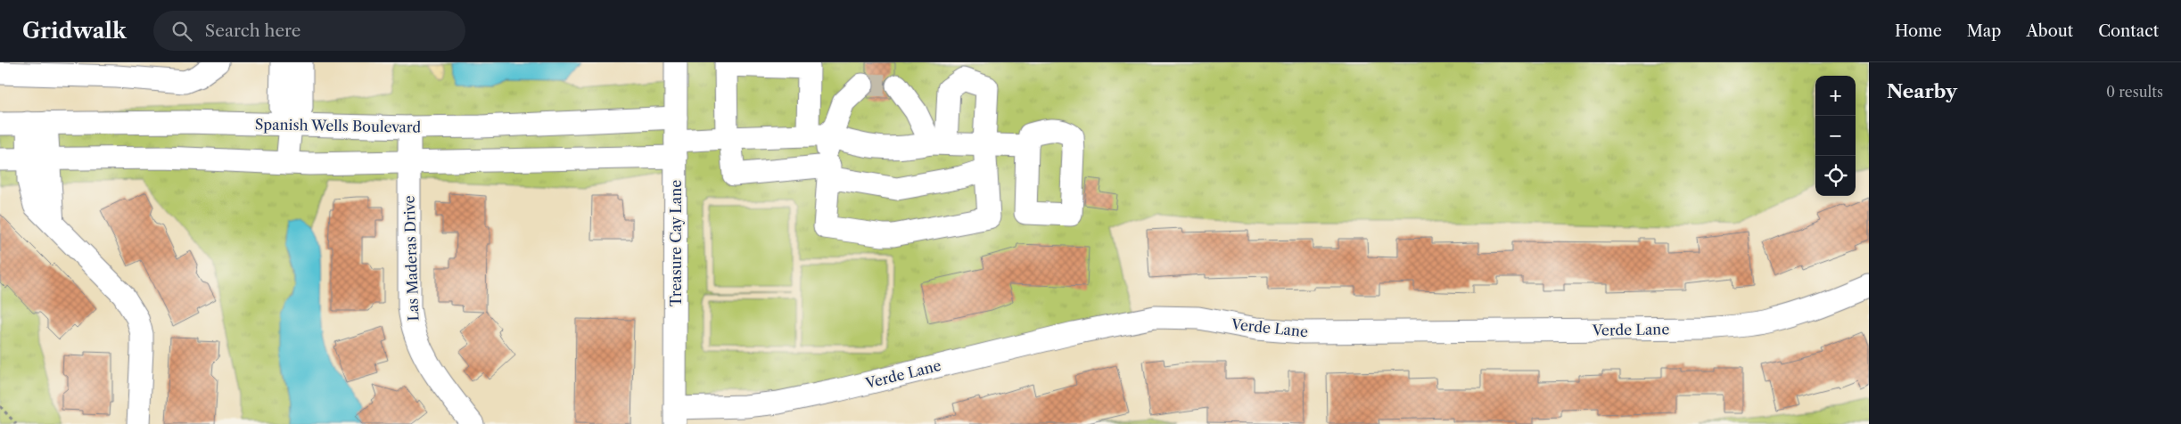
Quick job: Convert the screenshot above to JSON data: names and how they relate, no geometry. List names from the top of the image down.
{
  "streets": {
    "street": [
      "Spanish Wells Boulevard",
      "Treasure Cay Lane",
      "Las Maderas Drive",
      "Verde Lane"
    ]
  },
  "crossings": [
    ["Spanish Wells Boulevard", "Treasure Cay Lane"],
    ["Spanish Wells Boulevard", "Las Maderas Drive"],
    ["Treasure Cay Lane", "Verde Lane"]
  ],
  "page": {
    "header": "Gridwalk",
    "search": "Search here",
    "nav": [
      "Home",
      "Map",
      "About",
      "Contact"
    ],
    "heading": ["Nearby", "0 results"],
    "map_buttons": ["+", "−"]
  }
}
